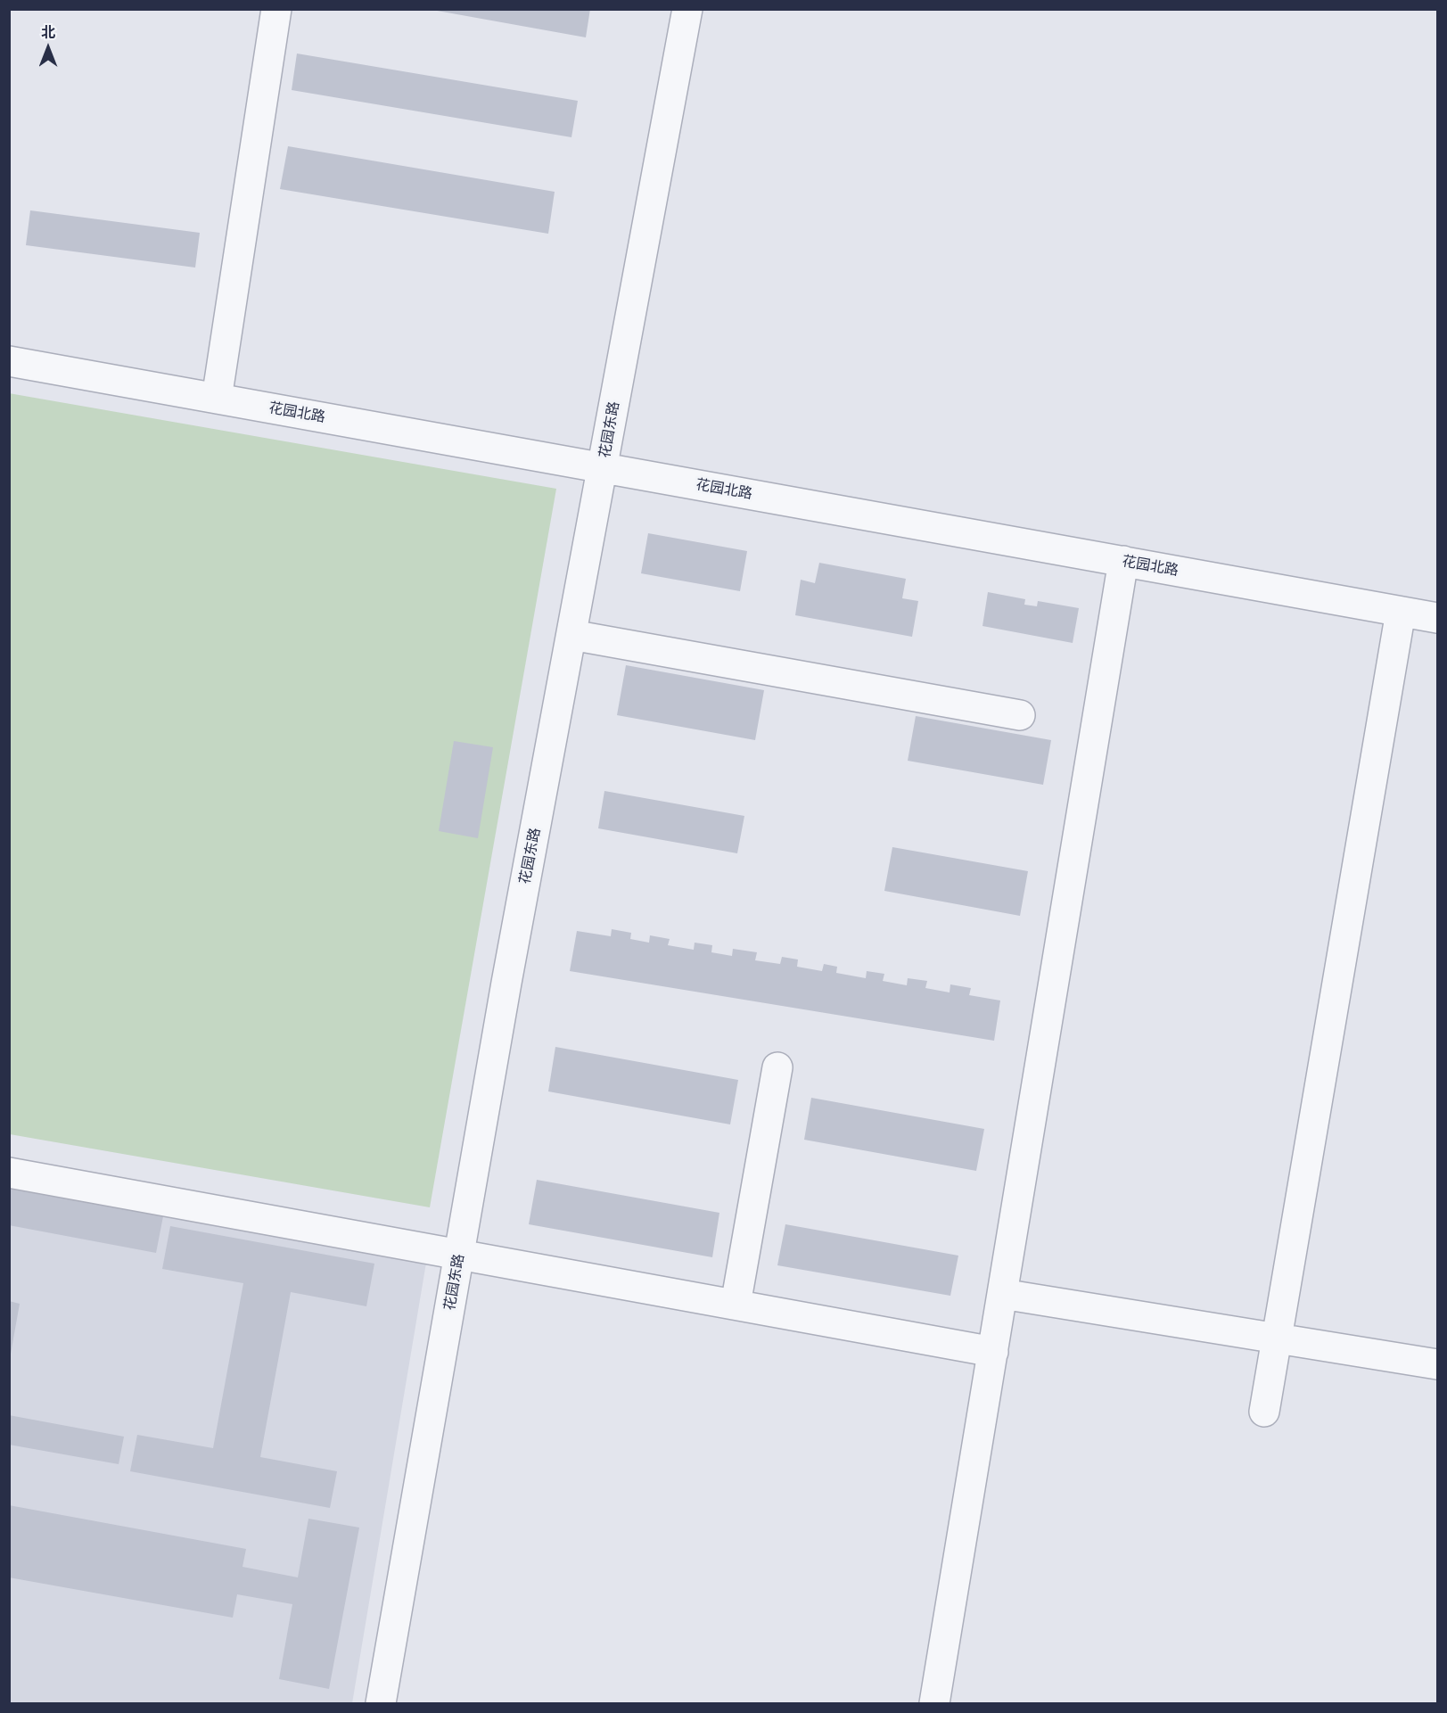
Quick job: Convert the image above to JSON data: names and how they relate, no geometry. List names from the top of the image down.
{
  "streets": {
    "street": ["花园北路", "花园东路"]
  },
  "crossings": [
    ["花园北路", "花园东路"]
  ],
  "north": "top"
}
